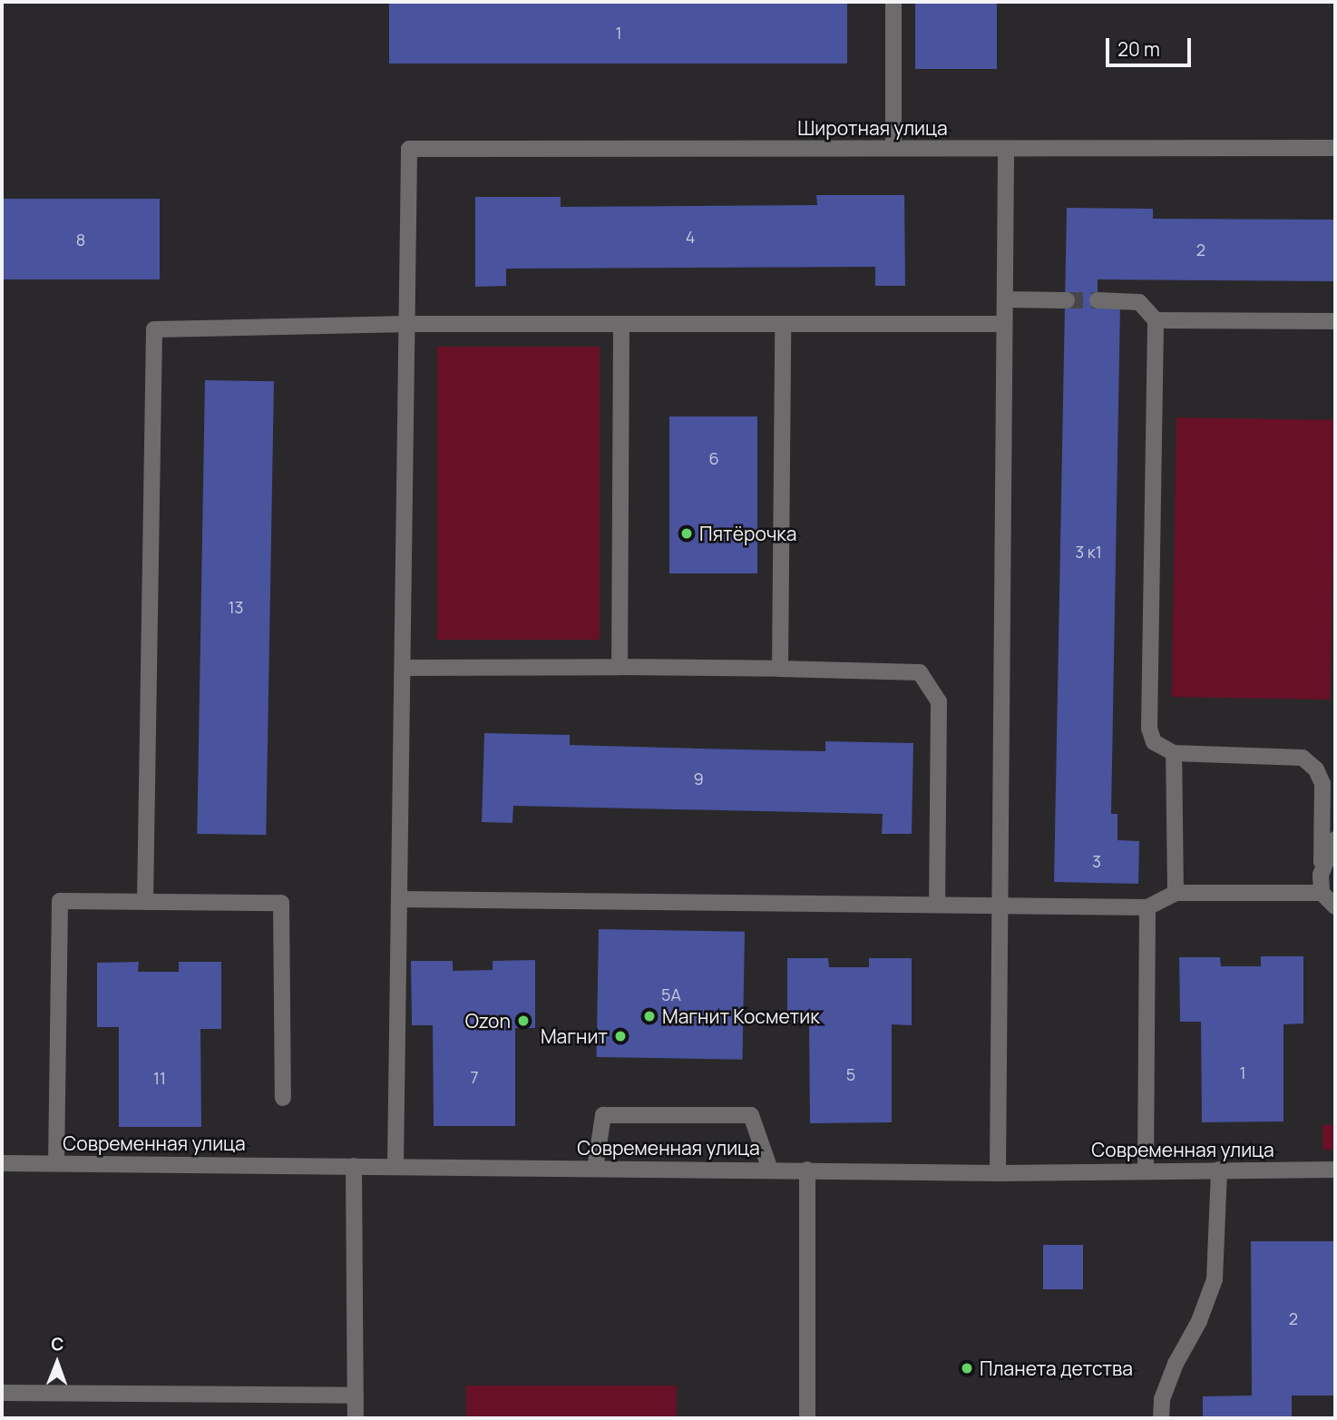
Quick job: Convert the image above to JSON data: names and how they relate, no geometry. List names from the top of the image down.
{
  "streets": {
    "street": ["Широтная улица", "Современная улица"]
  },
  "places": [
    "Пятёрочка",
    "Магнит Косметик",
    "Ozon",
    "Магнит",
    "Планета детства"
  ],
  "house_numbers": [
    "1",
    "4",
    "8",
    "2",
    "6",
    "3 к1",
    "13",
    "9",
    "3",
    "5А",
    "1",
    "5",
    "7",
    "11",
    "2"
  ],
  "scale_bar": "20 m",
  "north": "top"
}
